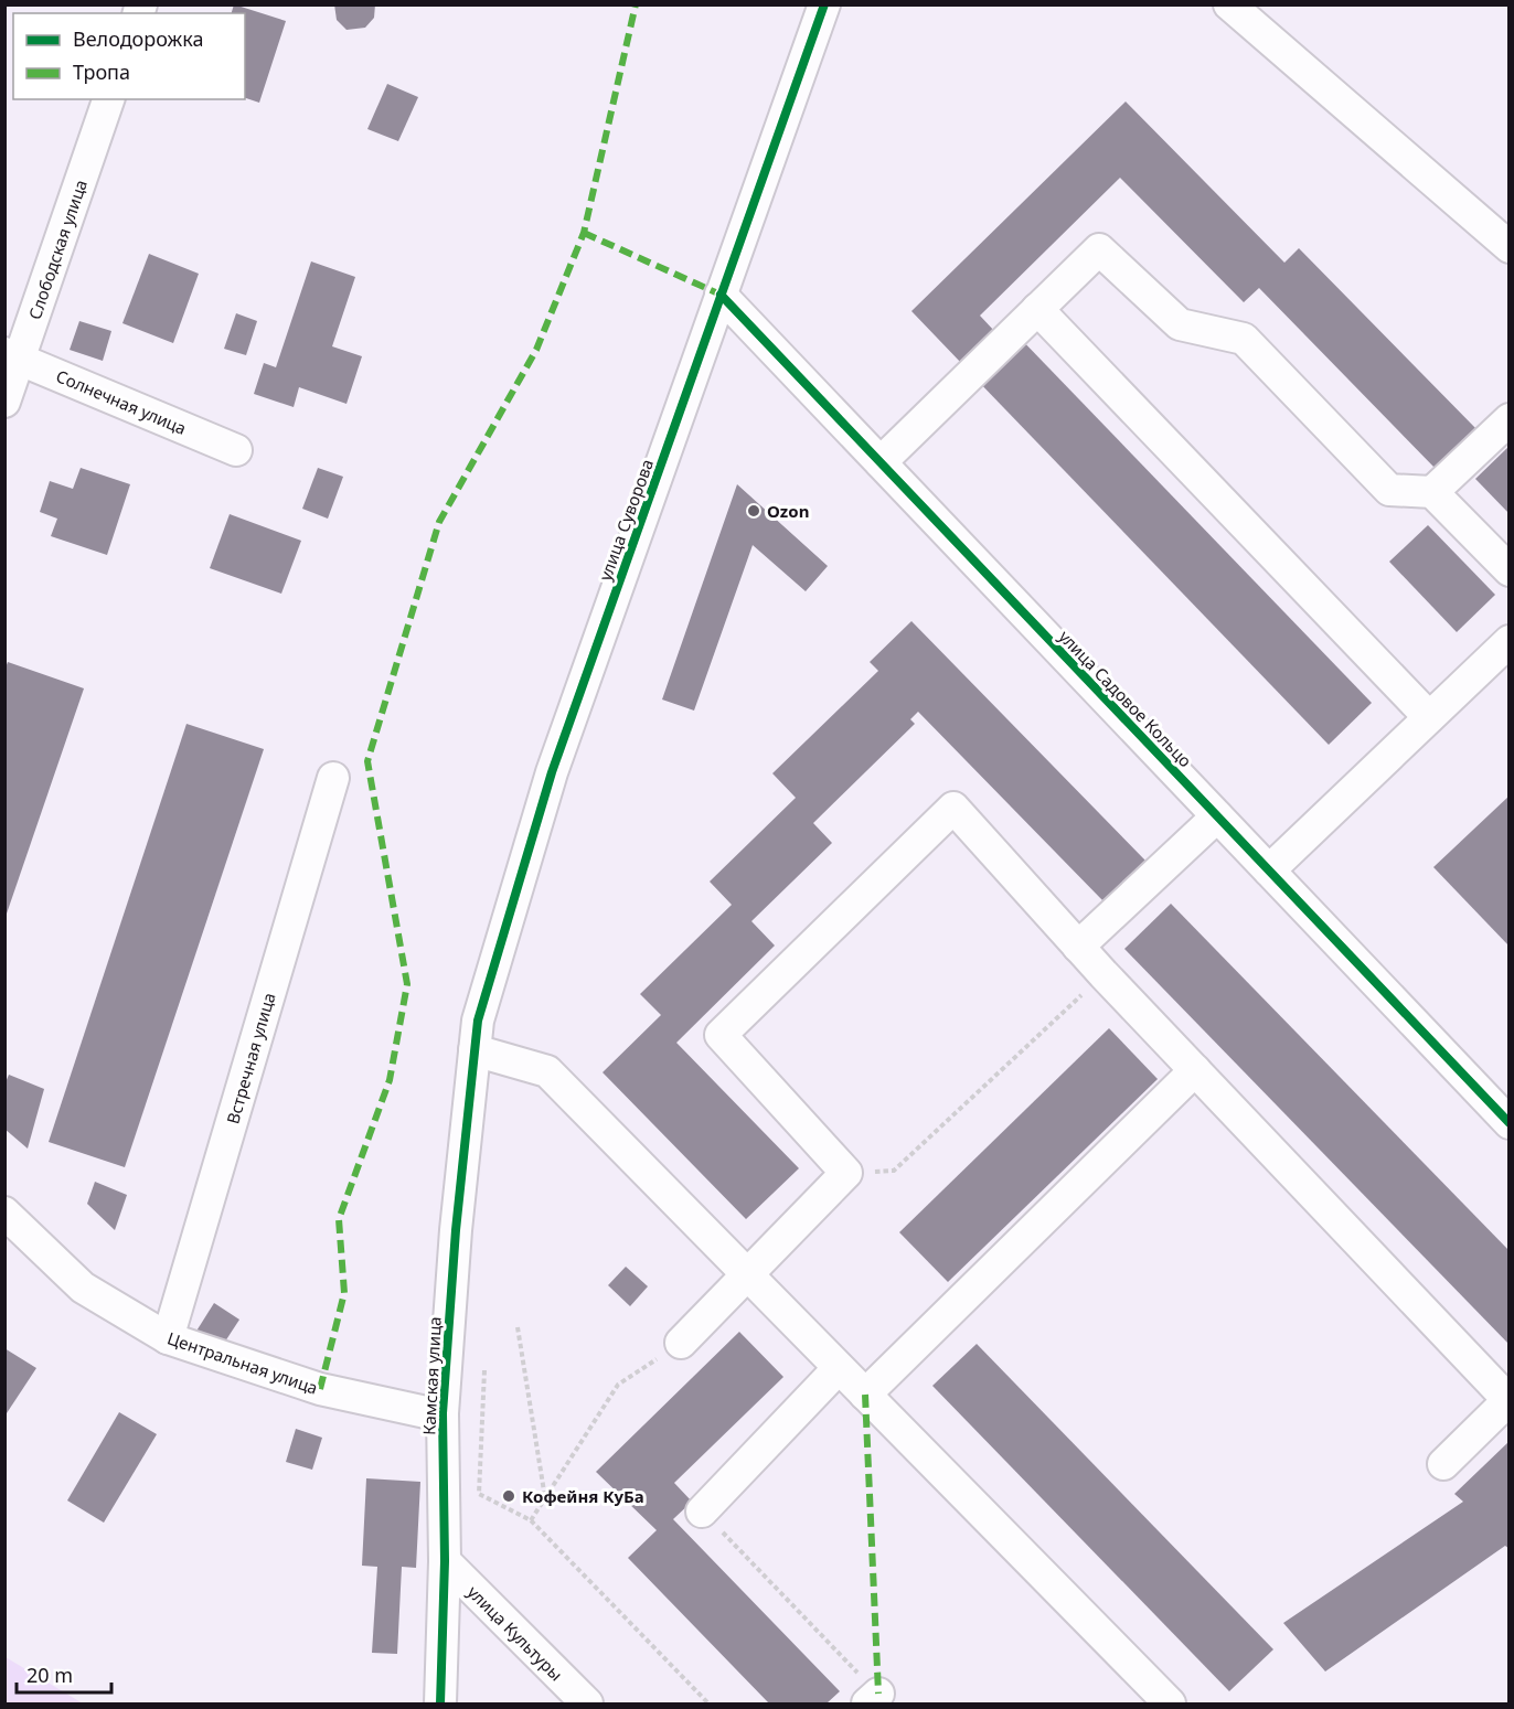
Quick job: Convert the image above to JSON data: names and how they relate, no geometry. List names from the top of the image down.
{
  "streets": {
    "street": [
      "Слободская улица",
      "Солнечная улица",
      "улица Суворова",
      "улица Садовое Кольцо",
      "Встречная улица",
      "Центральная улица",
      "Камская улица",
      "улица Культуры"
    ]
  },
  "crossings": [
    ["Слободская улица", "Солнечная улица"],
    ["улица Суворова", "улица Садовое Кольцо"],
    ["улица Суворова", "Камская улица"],
    ["Встречная улица", "Центральная улица"],
    ["Центральная улица", "Камская улица"],
    ["Камская улица", "улица Культуры"]
  ],
  "places": ["Ozon", "Кофейня КуБа"],
  "legend": ["Велодорожка", "Тропа"],
  "scale_bar": "20 m"
}
